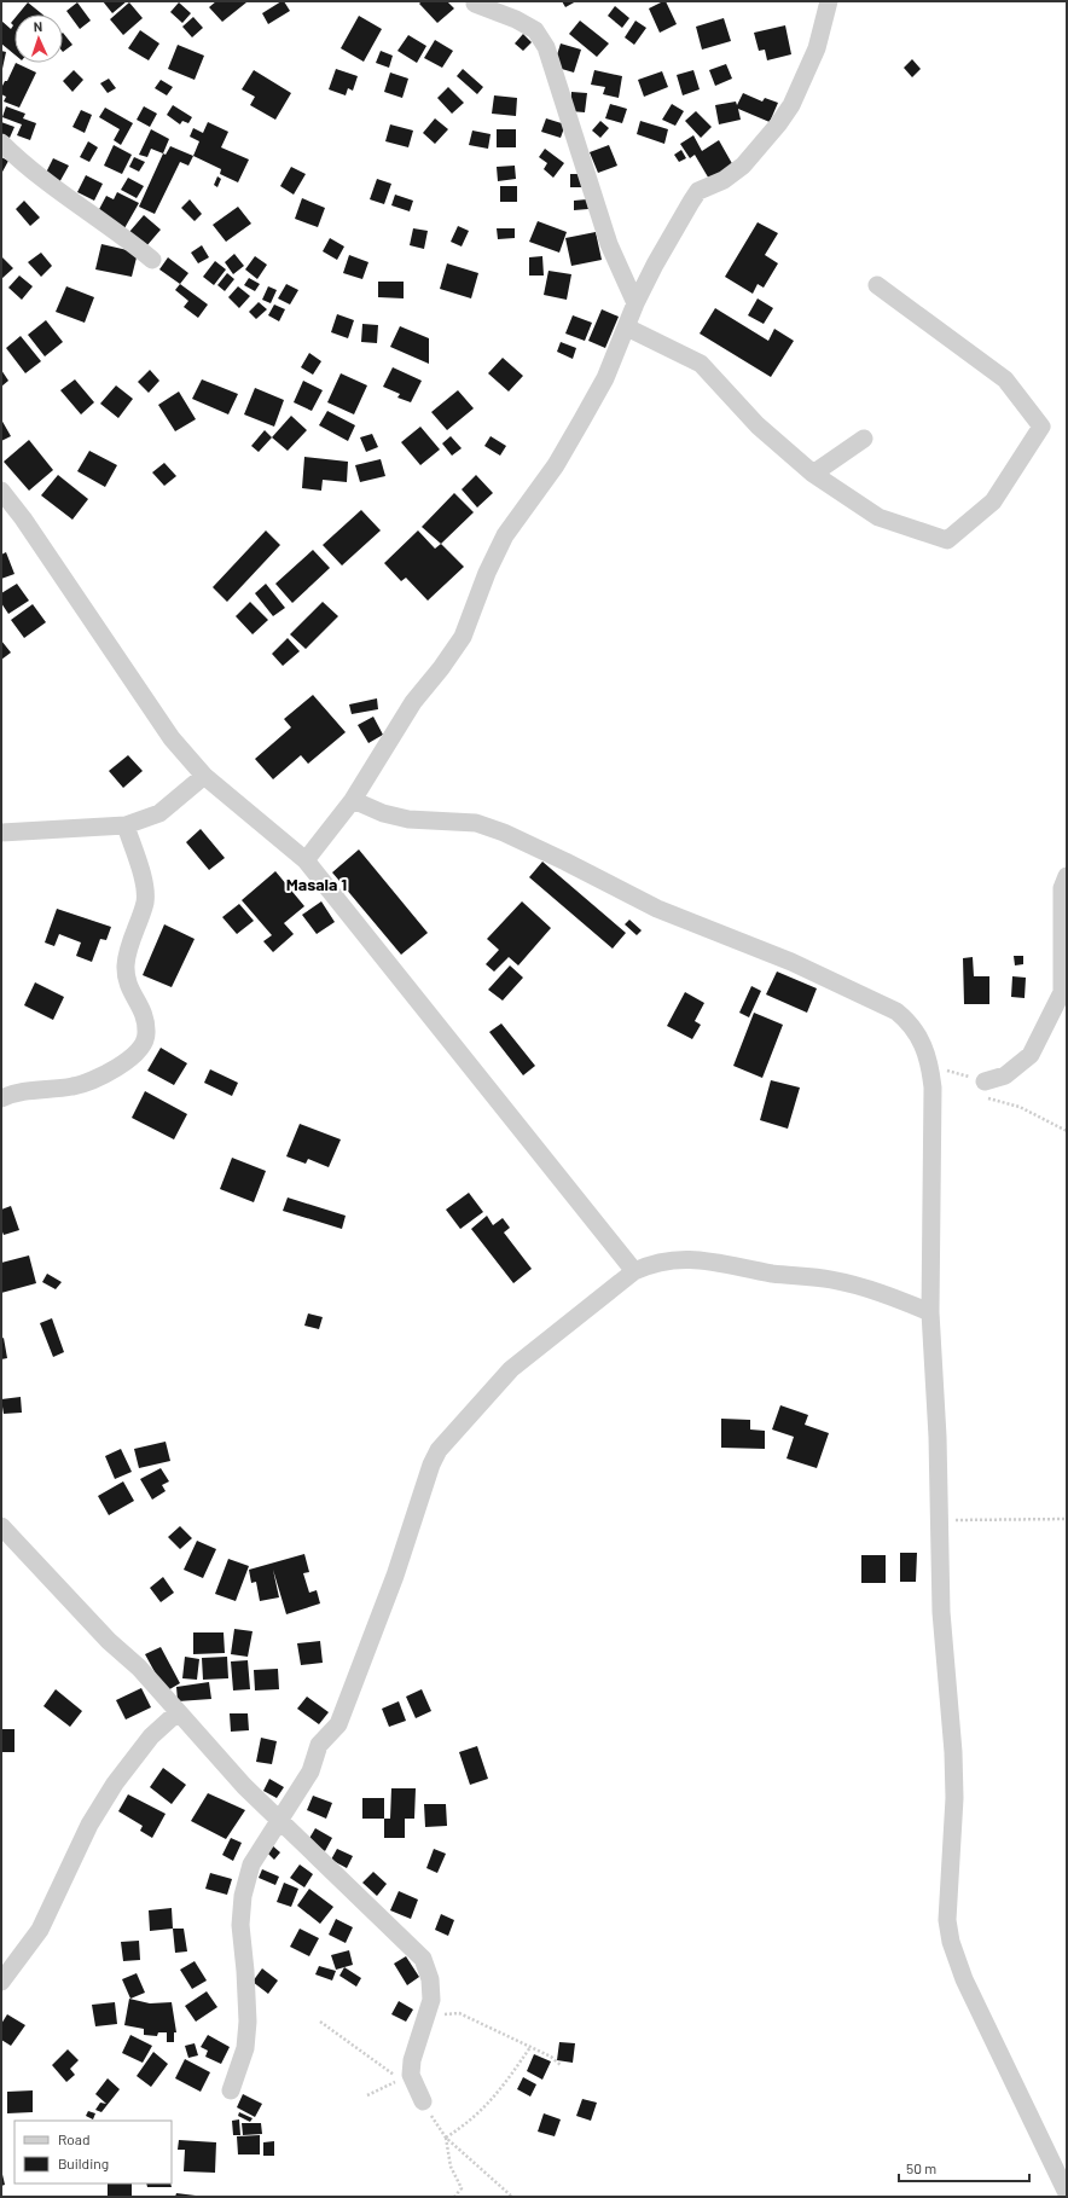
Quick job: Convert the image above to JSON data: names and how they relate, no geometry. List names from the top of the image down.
{
  "districts": ["Masala 1"],
  "legend": ["Road", "Building"],
  "scale_bar": "50 m",
  "north": "top"
}
